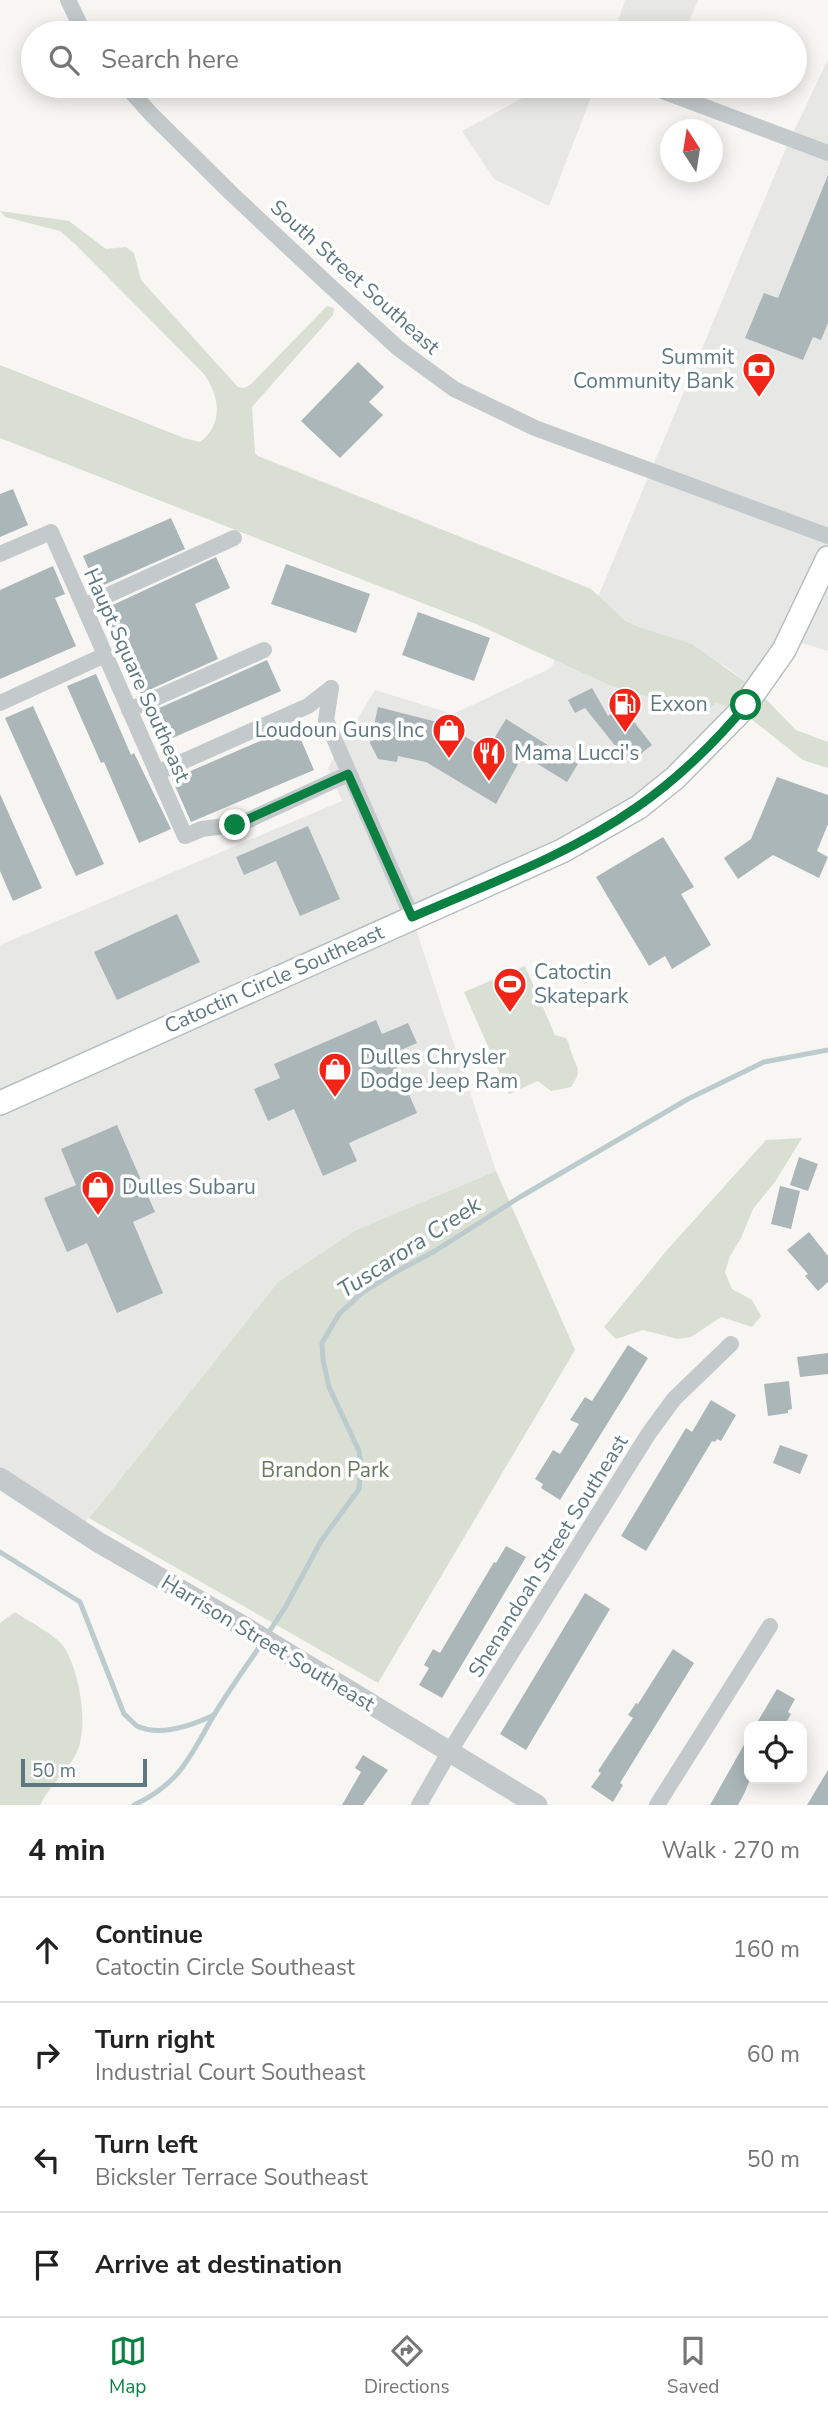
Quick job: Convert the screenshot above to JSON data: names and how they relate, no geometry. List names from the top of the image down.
{
  "streets": {
    "main road": ["Catoctin Circle Southeast"],
    "street": [
      "South Street Southeast",
      "Haupt Square Southeast",
      "Shenandoah Street Southeast",
      "Harrison Street Southeast"
    ]
  },
  "crossings": [
    ["Shenandoah Street Southeast", "Harrison Street Southeast"]
  ],
  "water": ["Tuscarora Creek"],
  "parks": ["Brandon Park"],
  "places": {
    "bank": ["Summit Community Bank"],
    "fuel station": ["Exxon"],
    "shop": ["Loudoun Guns Inc", "Dulles Chrysler Dodge Jeep Ram", "Dulles Subaru"],
    "restaurant": ["Mama Lucci's"],
    "sports": ["Catoctin Skatepark"]
  },
  "scale_bar": "50 m",
  "north": "top",
  "page": {
    "search": "Search here",
    "scale": "50 m",
    "heading": ["4 min", "Walk · 270 m"],
    "list": [
      ["Continue", "Catoctin Circle Southeast", "160 m"],
      ["Turn right", "Industrial Court Southeast", "60 m"],
      ["Turn left", "Bicksler Terrace Southeast", "50 m"],
      "Arrive at destination"
    ],
    "nav": ["Map", "Directions", "Saved"]
  }
}
